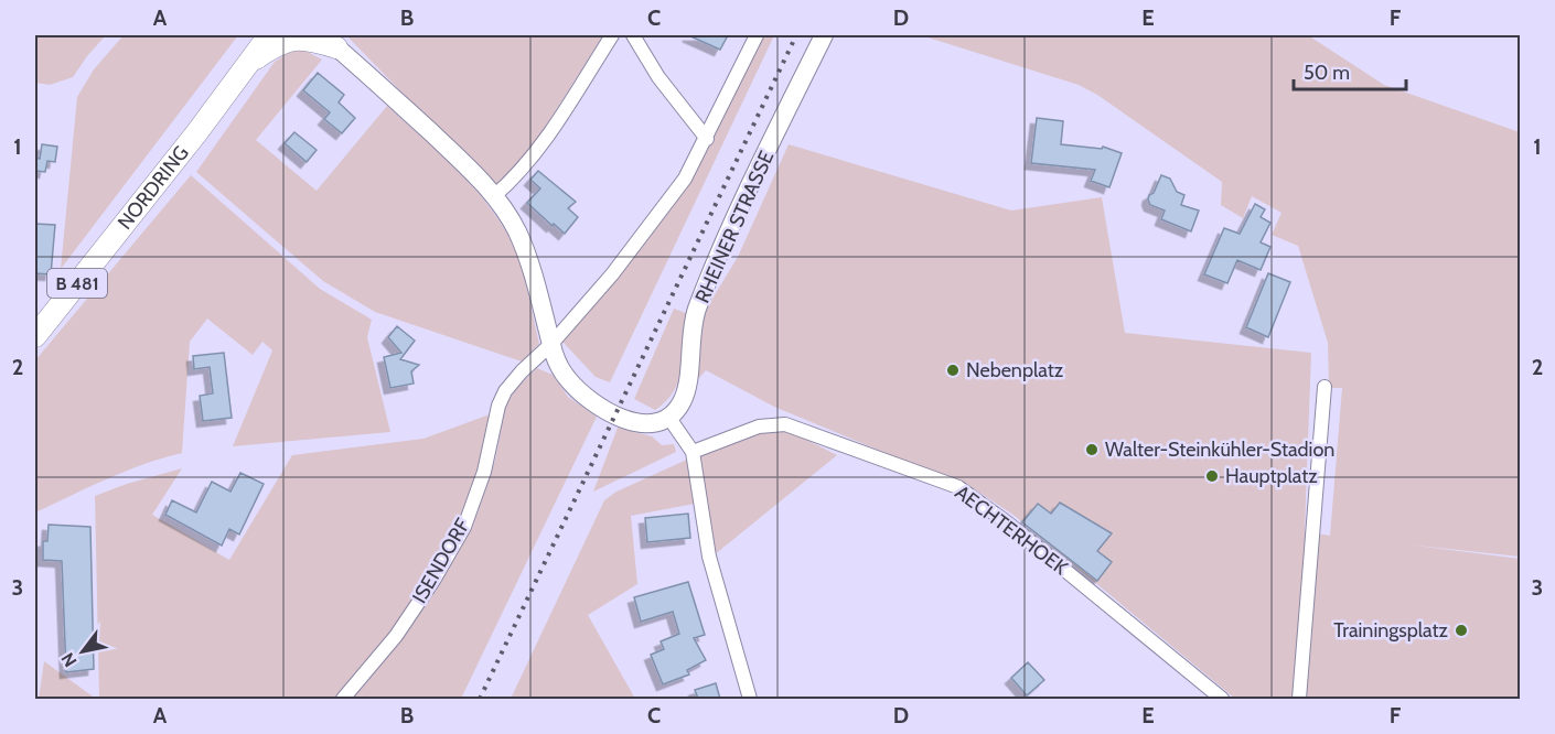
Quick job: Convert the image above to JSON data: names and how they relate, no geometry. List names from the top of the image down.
{
  "streets": {
    "main road": ["NORDRING", "B 481"],
    "street": ["RHEINER STRASSE", "AECHTERHOEK", "ISENDORF"]
  },
  "places": [
    "Nebenplatz",
    "Walter-Steinkühler-Stadion",
    "Hauptplatz",
    "Trainingsplatz"
  ],
  "scale_bar": "50 m",
  "north": "bottom left",
  "grid": {
    "columns": [
      "A",
      "B",
      "C",
      "D",
      "E",
      "F"
    ],
    "rows": ["1", "2", "3"]
  }
}
